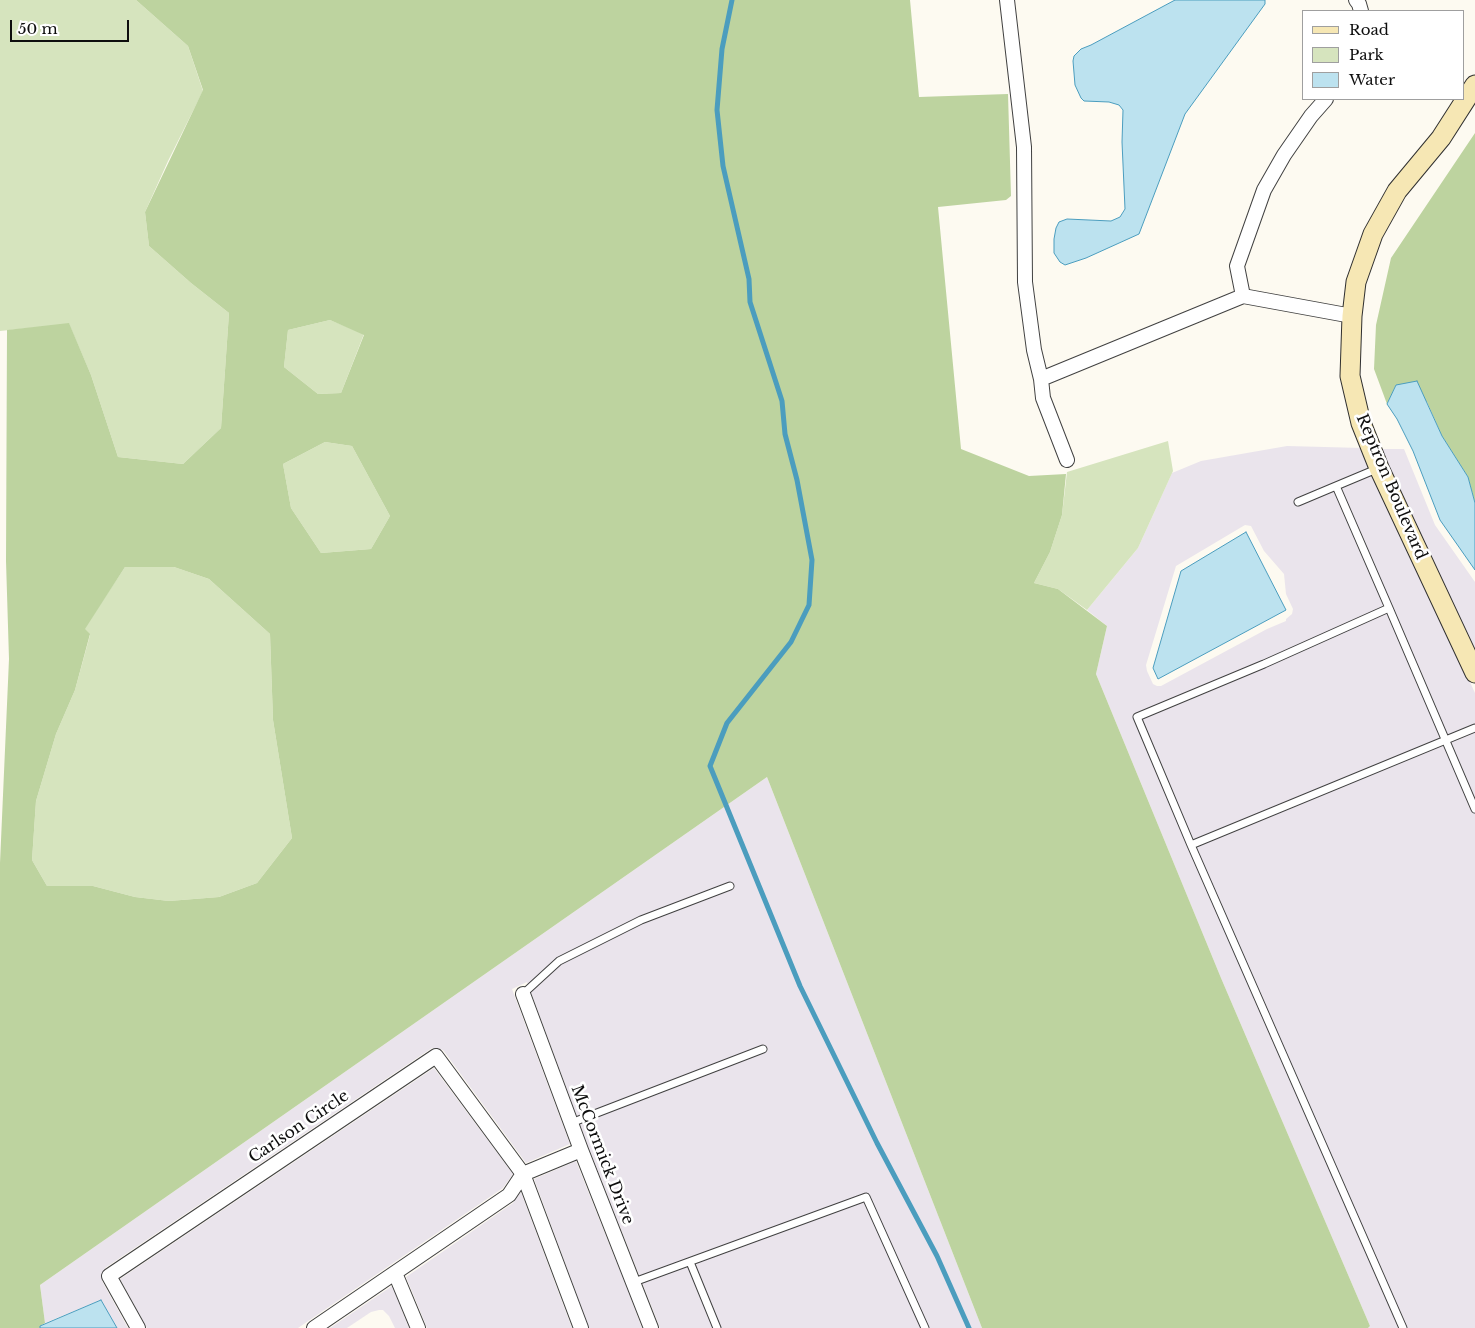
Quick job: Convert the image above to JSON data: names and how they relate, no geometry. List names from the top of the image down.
{
  "streets": {
    "street": ["Reptron Boulevard", "Carlson Circle", "McCormick Drive"]
  },
  "legend": ["Road", "Park", "Water"],
  "scale_bar": "50 m"
}
